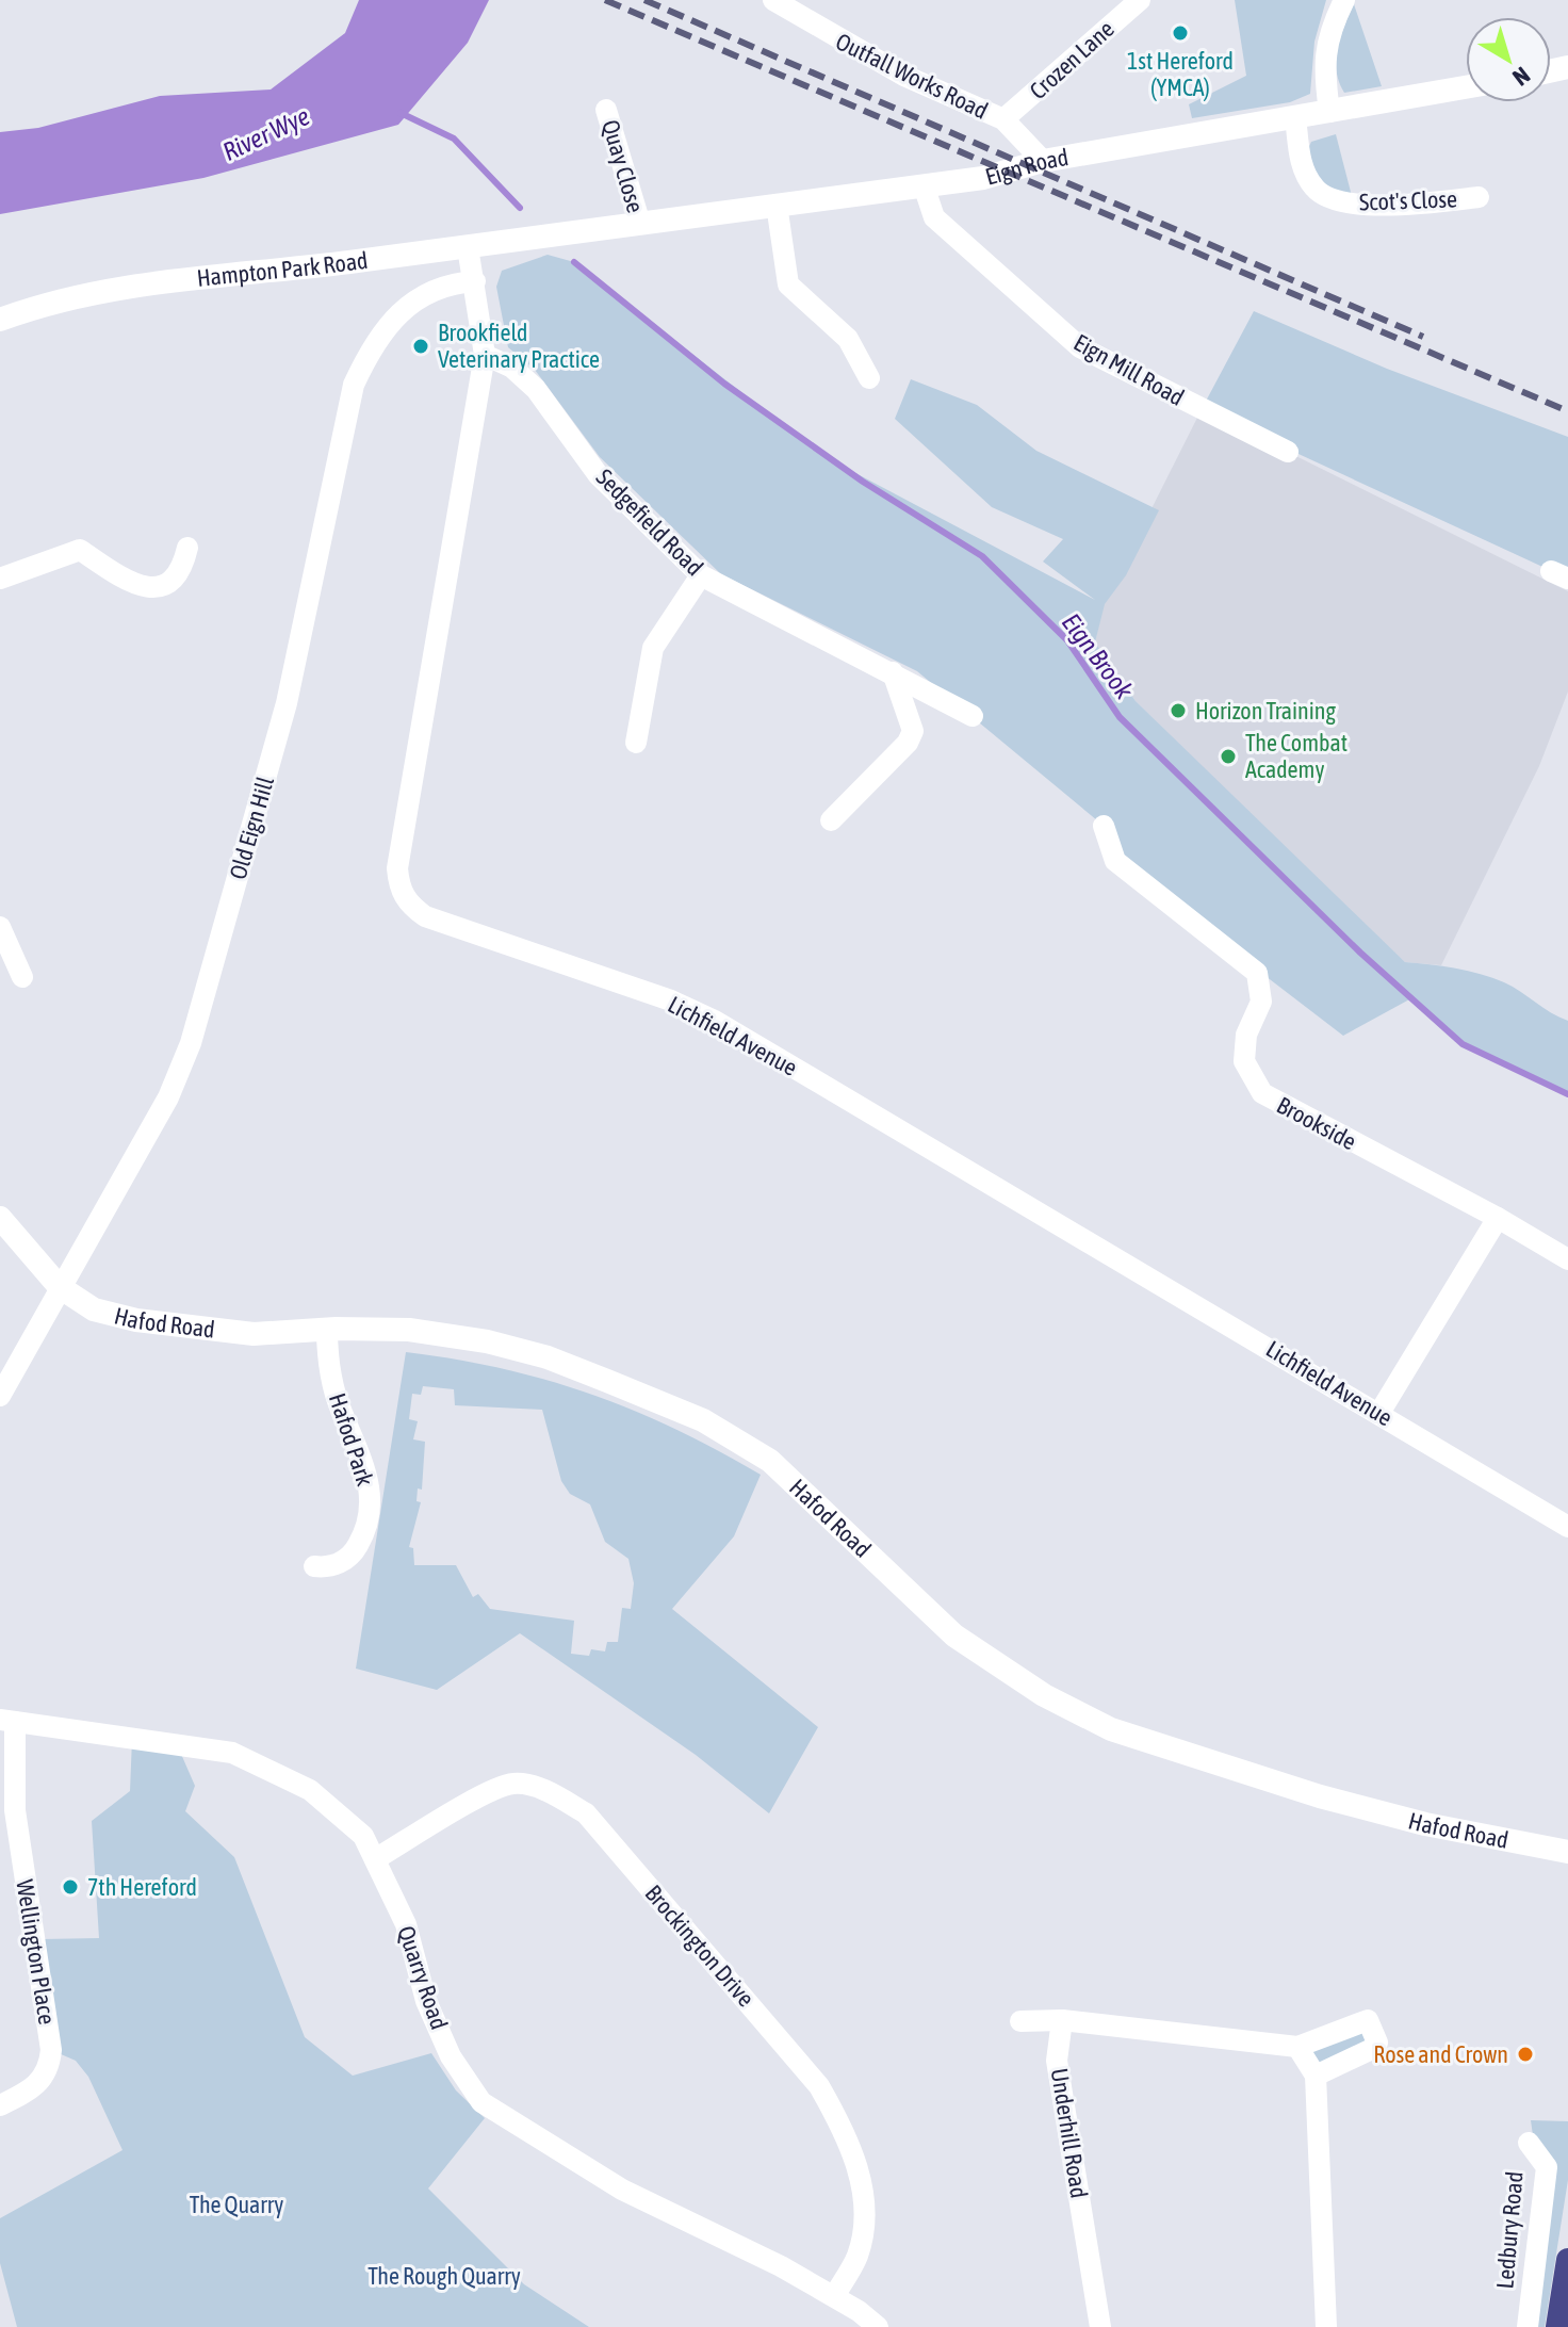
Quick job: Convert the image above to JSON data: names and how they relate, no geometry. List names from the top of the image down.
{
  "streets": {
    "street": [
      "Crozen Lane",
      "Outfall Works Road",
      "Quay Close",
      "Eign Road",
      "Scot's Close",
      "Hampton Park Road",
      "Eign Mill Road",
      "Sedgefield Road",
      "Old Eign Hill",
      "Lichfield Avenue",
      "Brookside",
      "Hafod Road",
      "Hafod Park",
      "Brockington Drive",
      "Wellington Place",
      "Quarry Road",
      "Underhill Road",
      "Ledbury Road"
    ]
  },
  "crossings": [
    ["Crozen Lane", "Outfall Works Road"],
    ["Outfall Works Road", "Eign Road"],
    ["Quay Close", "Eign Road"],
    ["Eign Road", "Scot's Close"],
    ["Eign Road", "Hampton Park Road"],
    ["Eign Road", "Eign Mill Road"],
    ["Hampton Park Road", "Lichfield Avenue"],
    ["Sedgefield Road", "Lichfield Avenue"],
    ["Old Eign Hill", "Lichfield Avenue"],
    ["Old Eign Hill", "Hafod Road"],
    ["Hafod Road", "Hafod Park"],
    ["Brockington Drive", "Quarry Road"],
    ["Wellington Place", "Quarry Road"]
  ],
  "water": ["River Wye", "Eign Brook"],
  "parks": ["The Quarry", "The Rough Quarry"],
  "places": [
    "1st Hereford (YMCA)",
    "Brookfield Veterinary Practice",
    "Horizon Training",
    "The Combat Academy",
    "7th Hereford",
    "Rose and Crown"
  ],
  "north": "bottom right"
}
